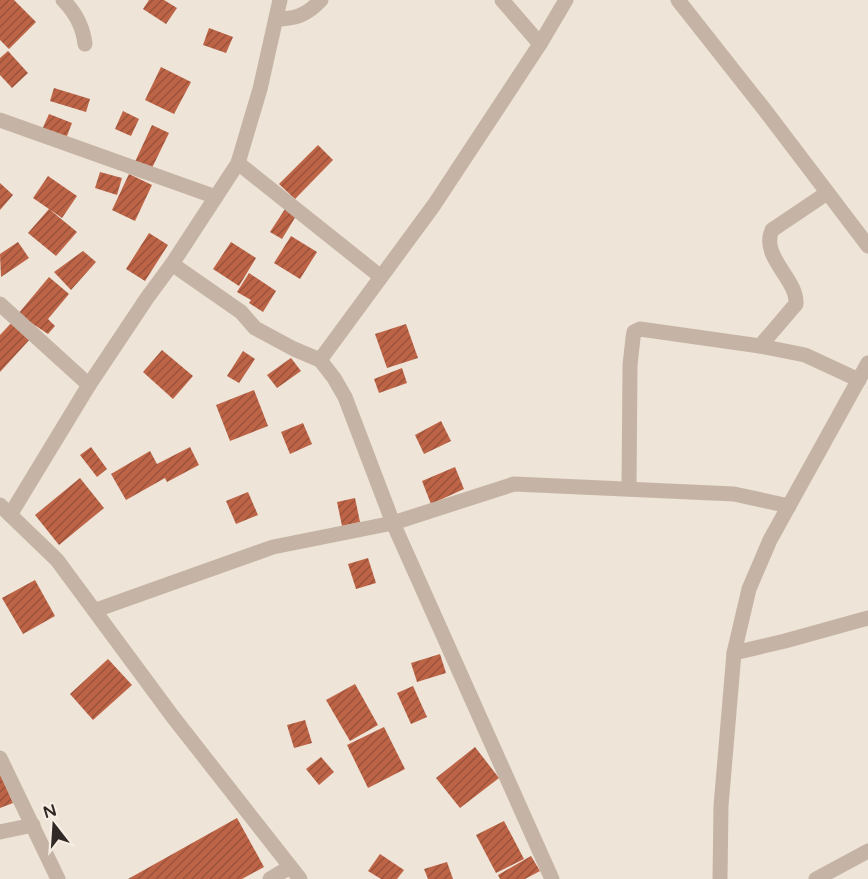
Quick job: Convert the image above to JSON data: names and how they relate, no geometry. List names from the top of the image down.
{
  "north": "top"
}
